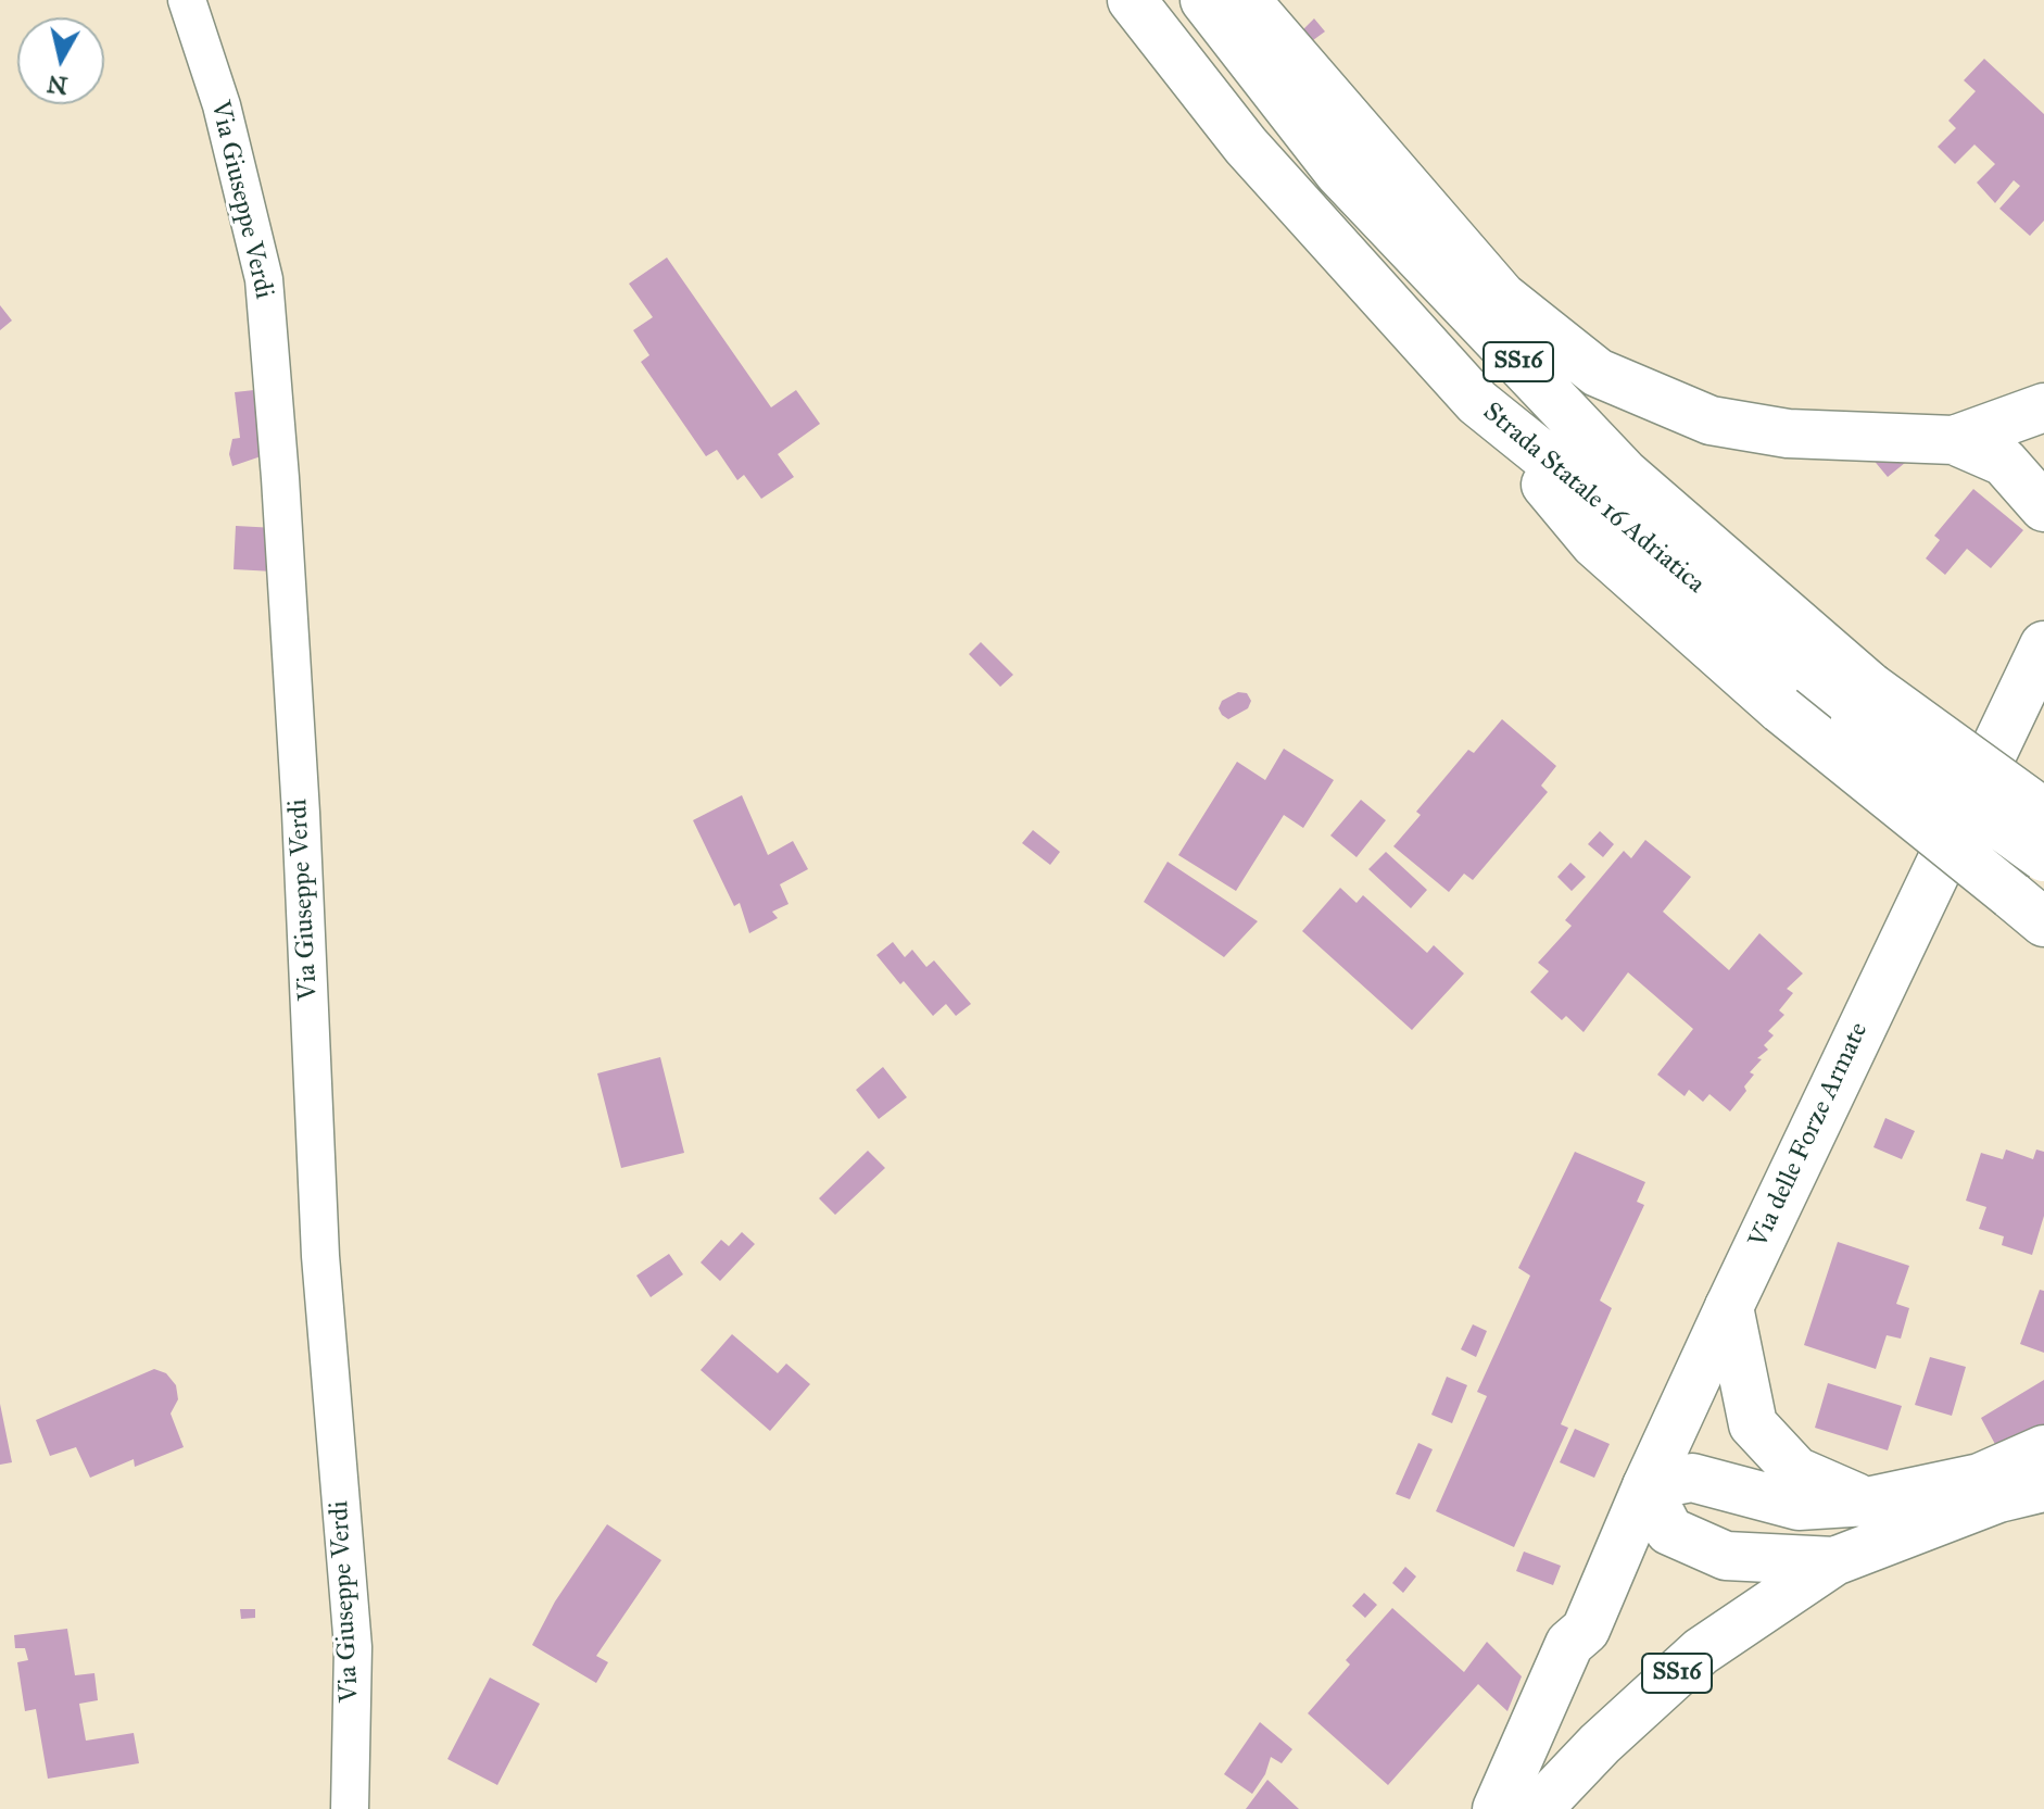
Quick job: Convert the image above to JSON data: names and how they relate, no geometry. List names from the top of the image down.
{
  "streets": {
    "main road": ["SS16", "Strada Statale 16 Adriatica", "Via delle Forze Armate"],
    "street": ["Via Giuseppe Verdi"]
  },
  "crossings": [
    ["SS16", "Strada Statale 16 Adriatica"],
    ["SS16", "Via delle Forze Armate"]
  ],
  "north": "bottom"
}
